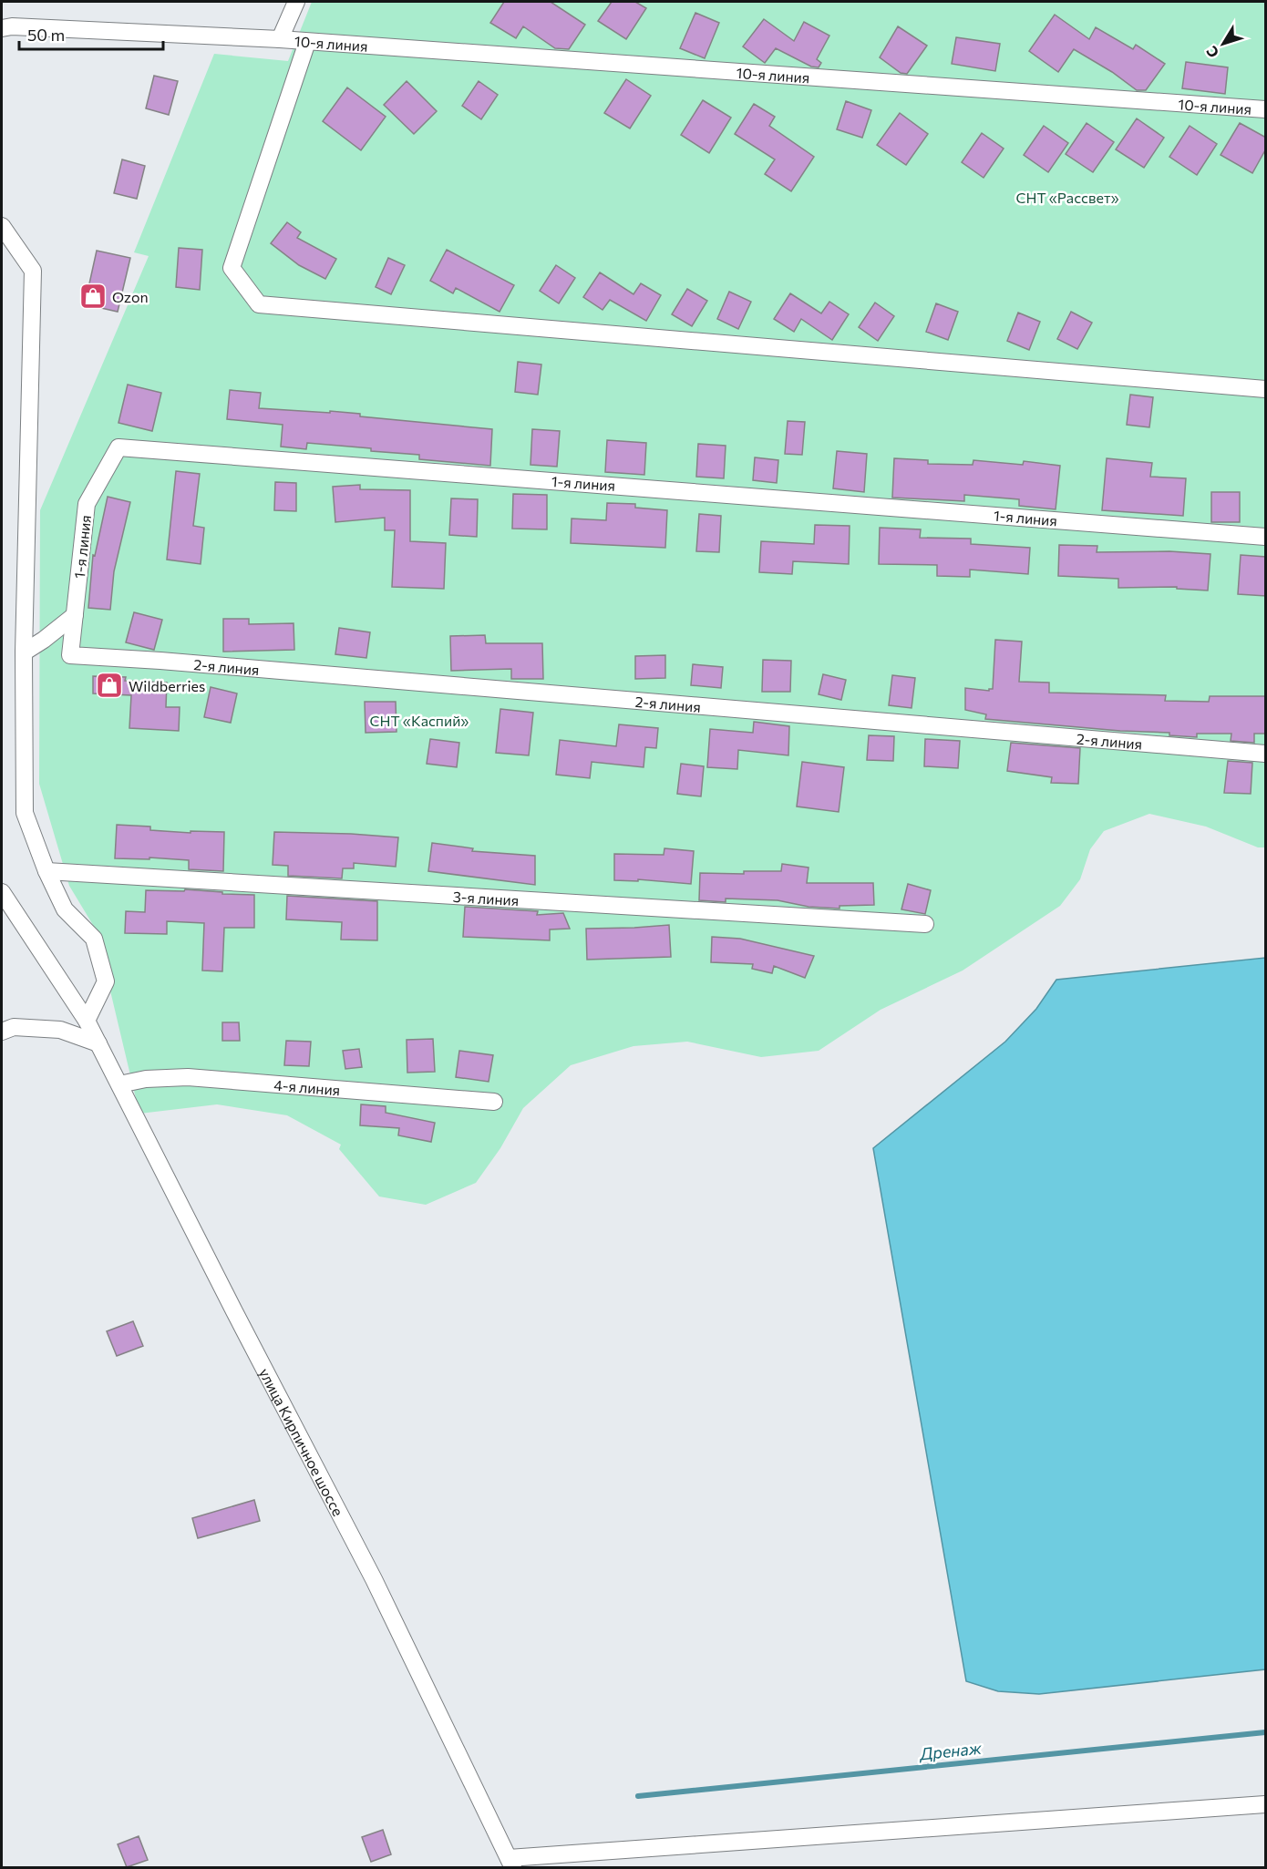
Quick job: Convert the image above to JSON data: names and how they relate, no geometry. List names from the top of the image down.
{
  "streets": {
    "street": [
      "10-я линия",
      "1-я линия",
      "2-я линия",
      "3-я линия",
      "4-я линия",
      "улица Кирпичное шоссе"
    ]
  },
  "crossings": [
    ["1-я линия", "2-я линия"],
    ["4-я линия", "улица Кирпичное шоссе"]
  ],
  "water": ["Дренаж"],
  "parks": ["СНТ «Рассвет»", "СНТ «Каспий»"],
  "places": {
    "shop": ["Ozon", "Wildberries"]
  },
  "scale_bar": "50 m",
  "north": "bottom left"
}
